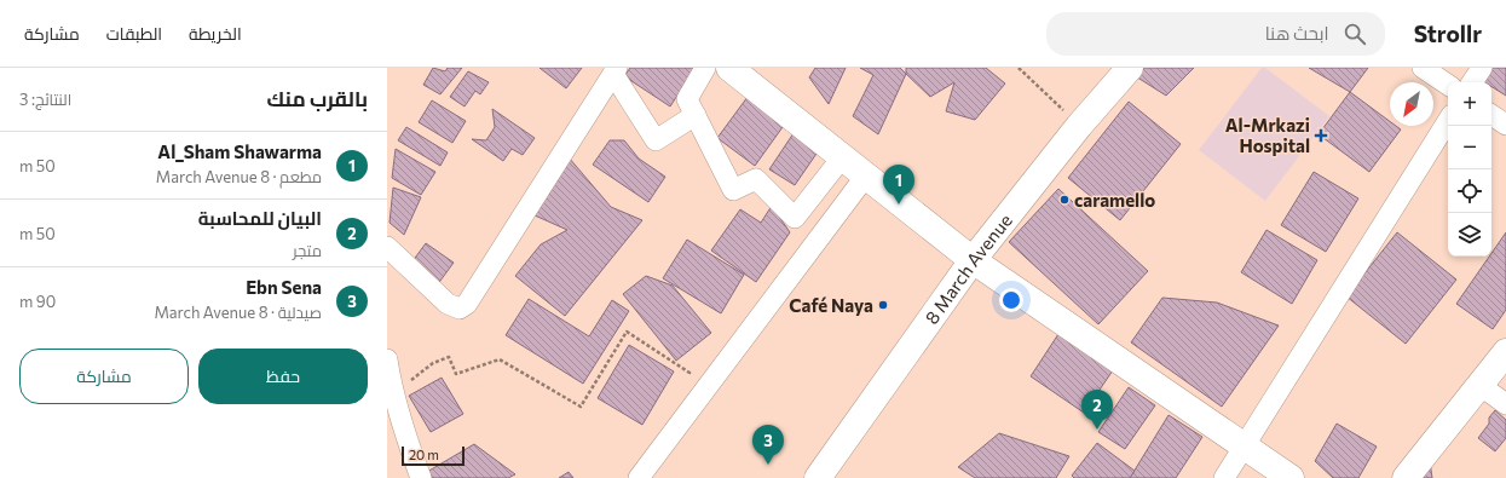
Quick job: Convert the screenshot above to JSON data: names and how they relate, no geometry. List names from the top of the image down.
{
  "streets": {
    "main road": ["8 March Avenue"]
  },
  "places": {
    "health": ["Al-Mrkazi Hospital"],
    "other": ["caramello", "Café Naya"]
  },
  "scale_bar": "20 m",
  "north": "bottom left",
  "page": {
    "header": "Strollr",
    "search": "ابحث هنا",
    "nav": ["الخريطة", "الطبقات", "مشاركة"],
    "heading": ["بالقرب منك", "النتائج: 3"],
    "map_buttons": ["+", "−"],
    "list": [
      {
        "mark": "1",
        "name": "Al_Sham Shawarma",
        "note": "مطعم · 8 March Avenue",
        "value": "50 m"
      },
      {
        "mark": "2",
        "name": "البيان للمحاسبة",
        "note": "متجر",
        "value": "50 m"
      },
      {
        "mark": "3",
        "name": "Ebn Sena",
        "note": "صيدلية · 8 March Avenue",
        "value": "90 m"
      }
    ],
    "pins": ["1", "2", "3"],
    "buttons": ["حفظ", "مشاركة"],
    "scale": "20 m"
  }
}
